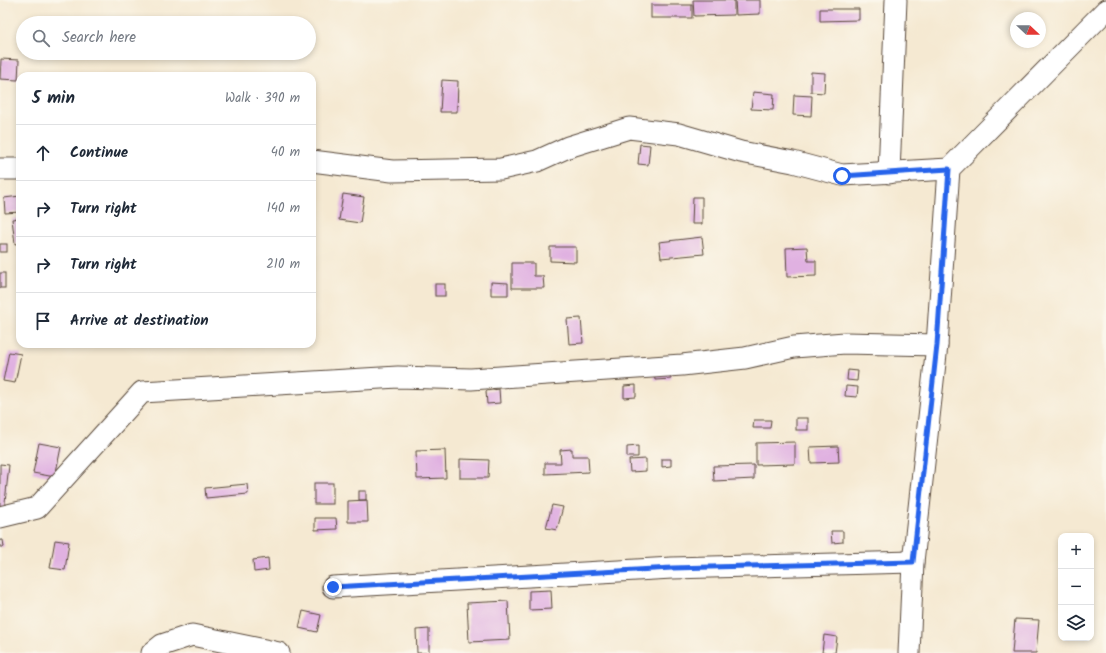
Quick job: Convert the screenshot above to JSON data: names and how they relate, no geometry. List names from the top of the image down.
{
  "north": "right",
  "page": {
    "search": "Search here",
    "heading": ["5 min", "Walk · 390 m"],
    "list": [
      ["Continue", "40 m"],
      ["Turn right", "140 m"],
      ["Turn right", "210 m"],
      "Arrive at destination"
    ],
    "map_buttons": ["+", "−"]
  }
}
